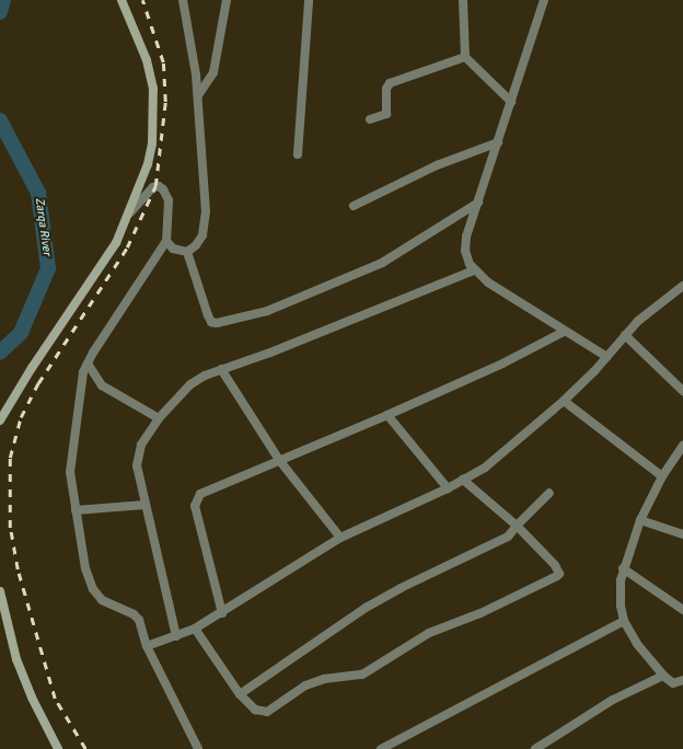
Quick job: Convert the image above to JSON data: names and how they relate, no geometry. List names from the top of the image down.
{
  "water": ["Zarqa River"]
}
